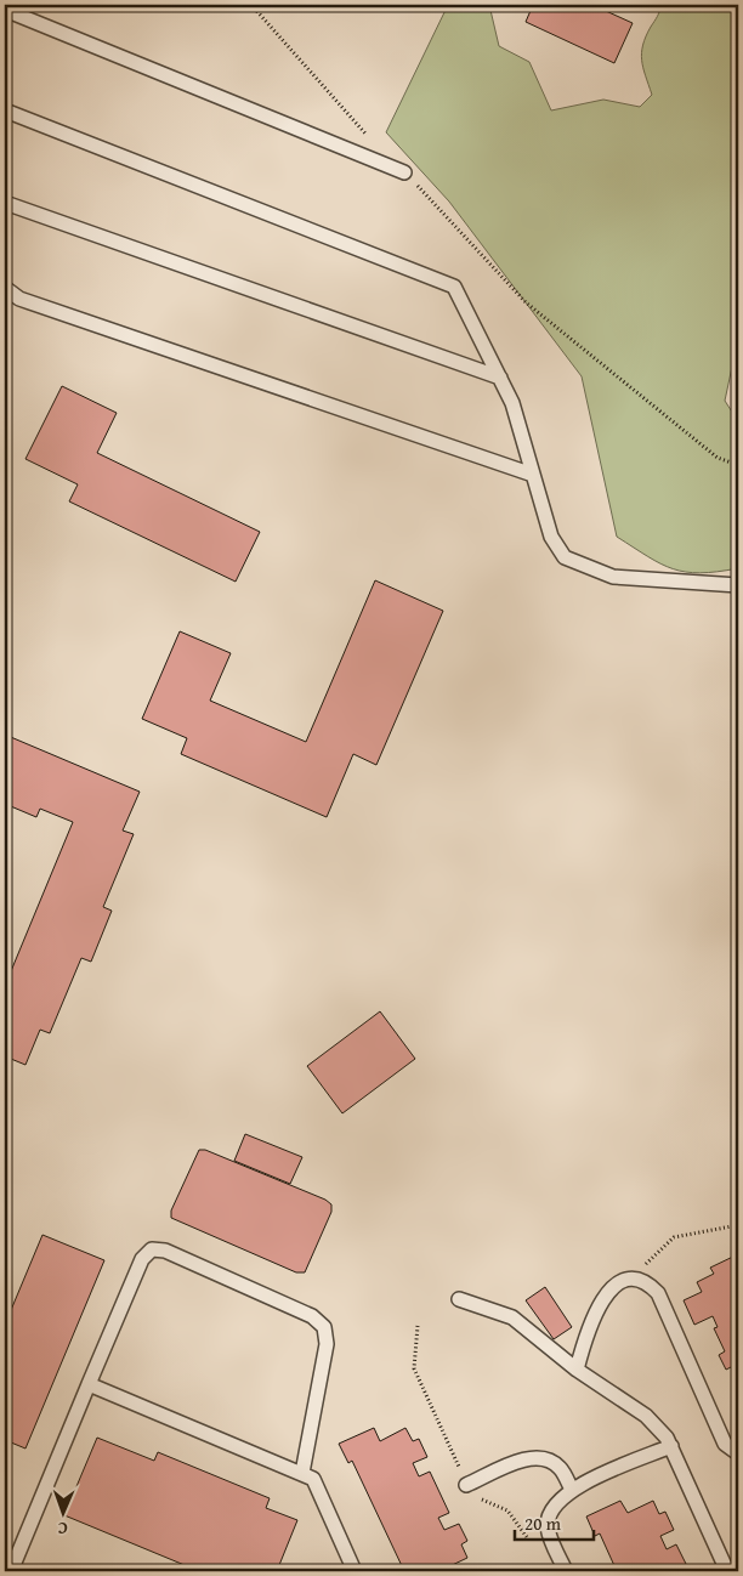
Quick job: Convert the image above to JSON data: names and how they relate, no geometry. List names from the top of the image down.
{
  "scale_bar": "20 m",
  "north": "bottom"
}
